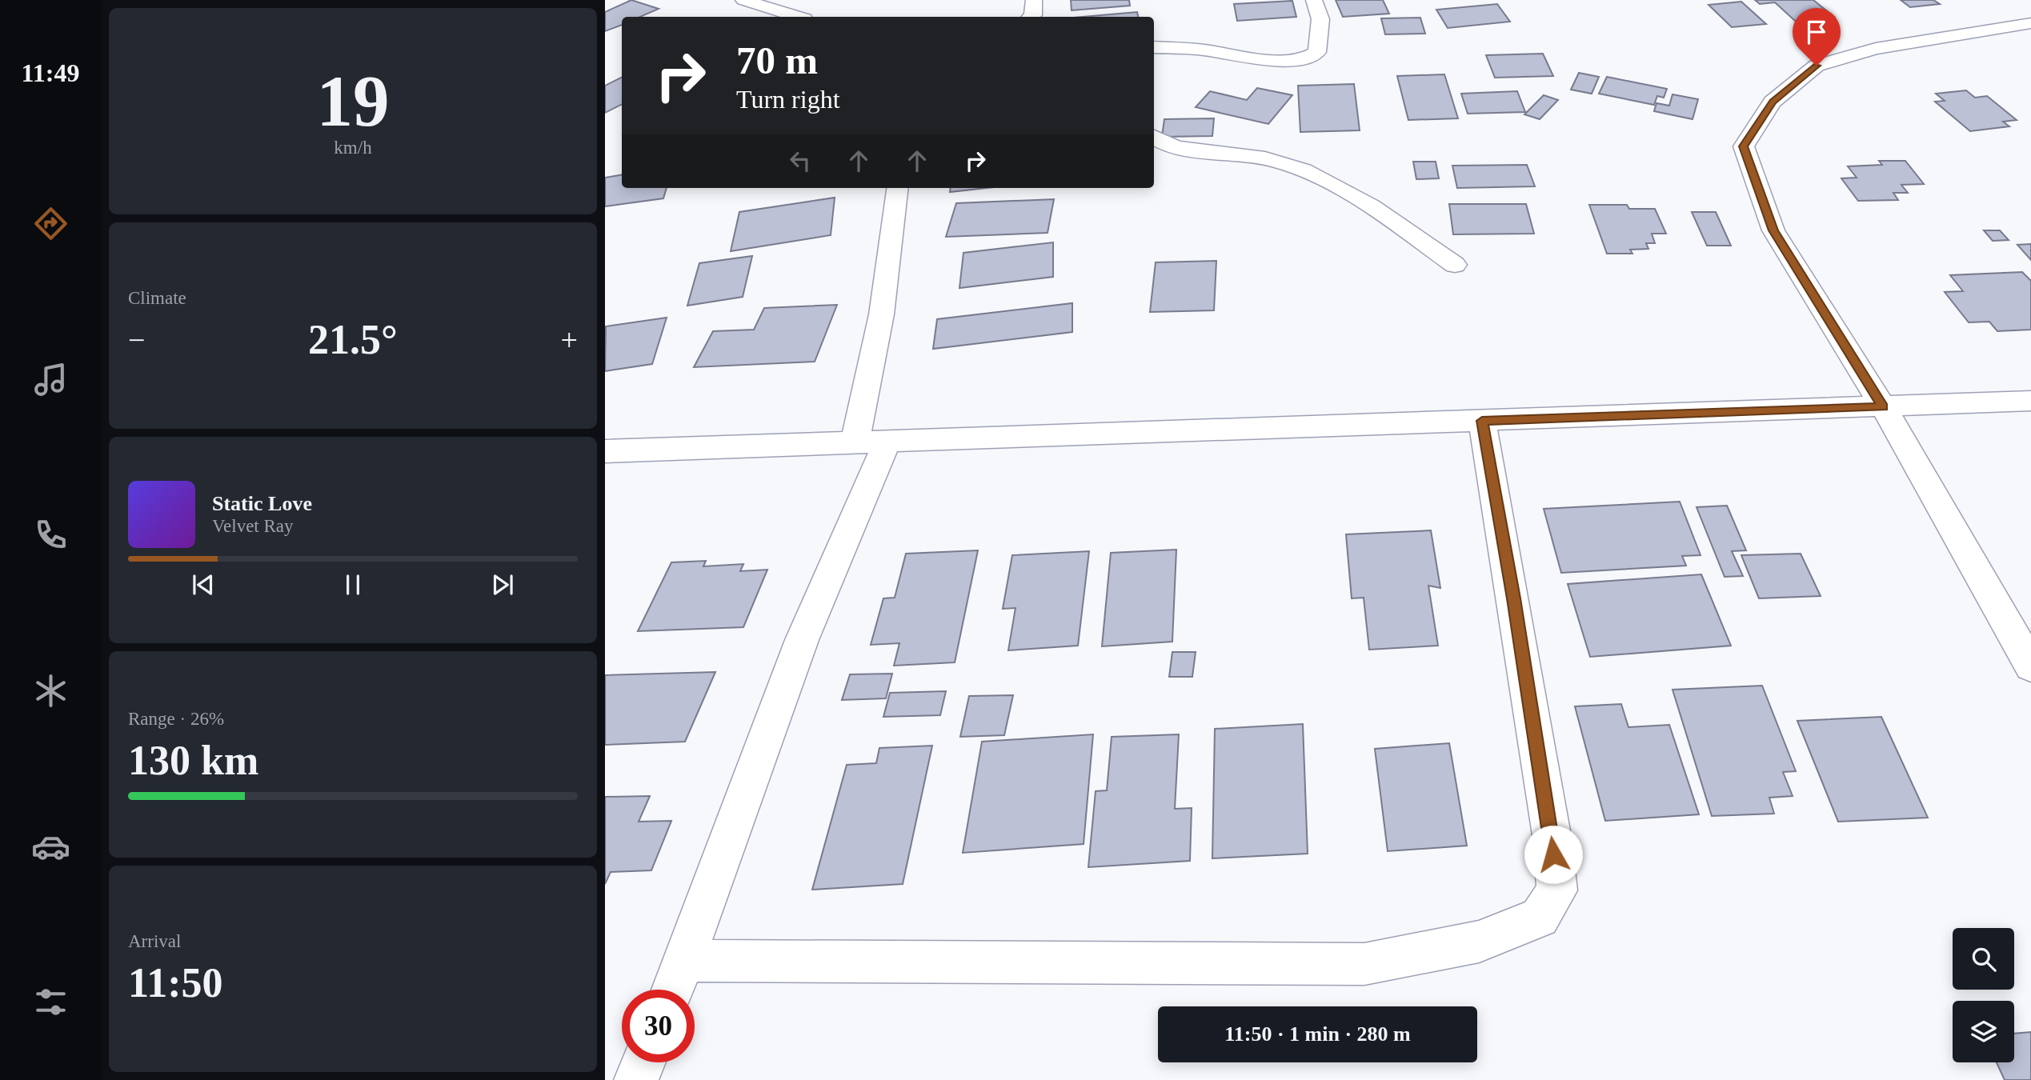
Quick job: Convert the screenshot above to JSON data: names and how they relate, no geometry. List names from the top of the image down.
{
  "page": {
    "tabs": "11:49",
    "tile": [
      ["19", "km/h"],
      "Climate",
      ["Range · 26%", "130 km"],
      ["Arrival", "11:50"]
    ],
    "turn": ["70 m", "Turn right"],
    "heat": ["−", "21.5°", "+"],
    "song": ["Static Love", "Velvet Ray"],
    "limit": "30",
    "trip": "11:50 · 1 min · 280 m"
  }
}
